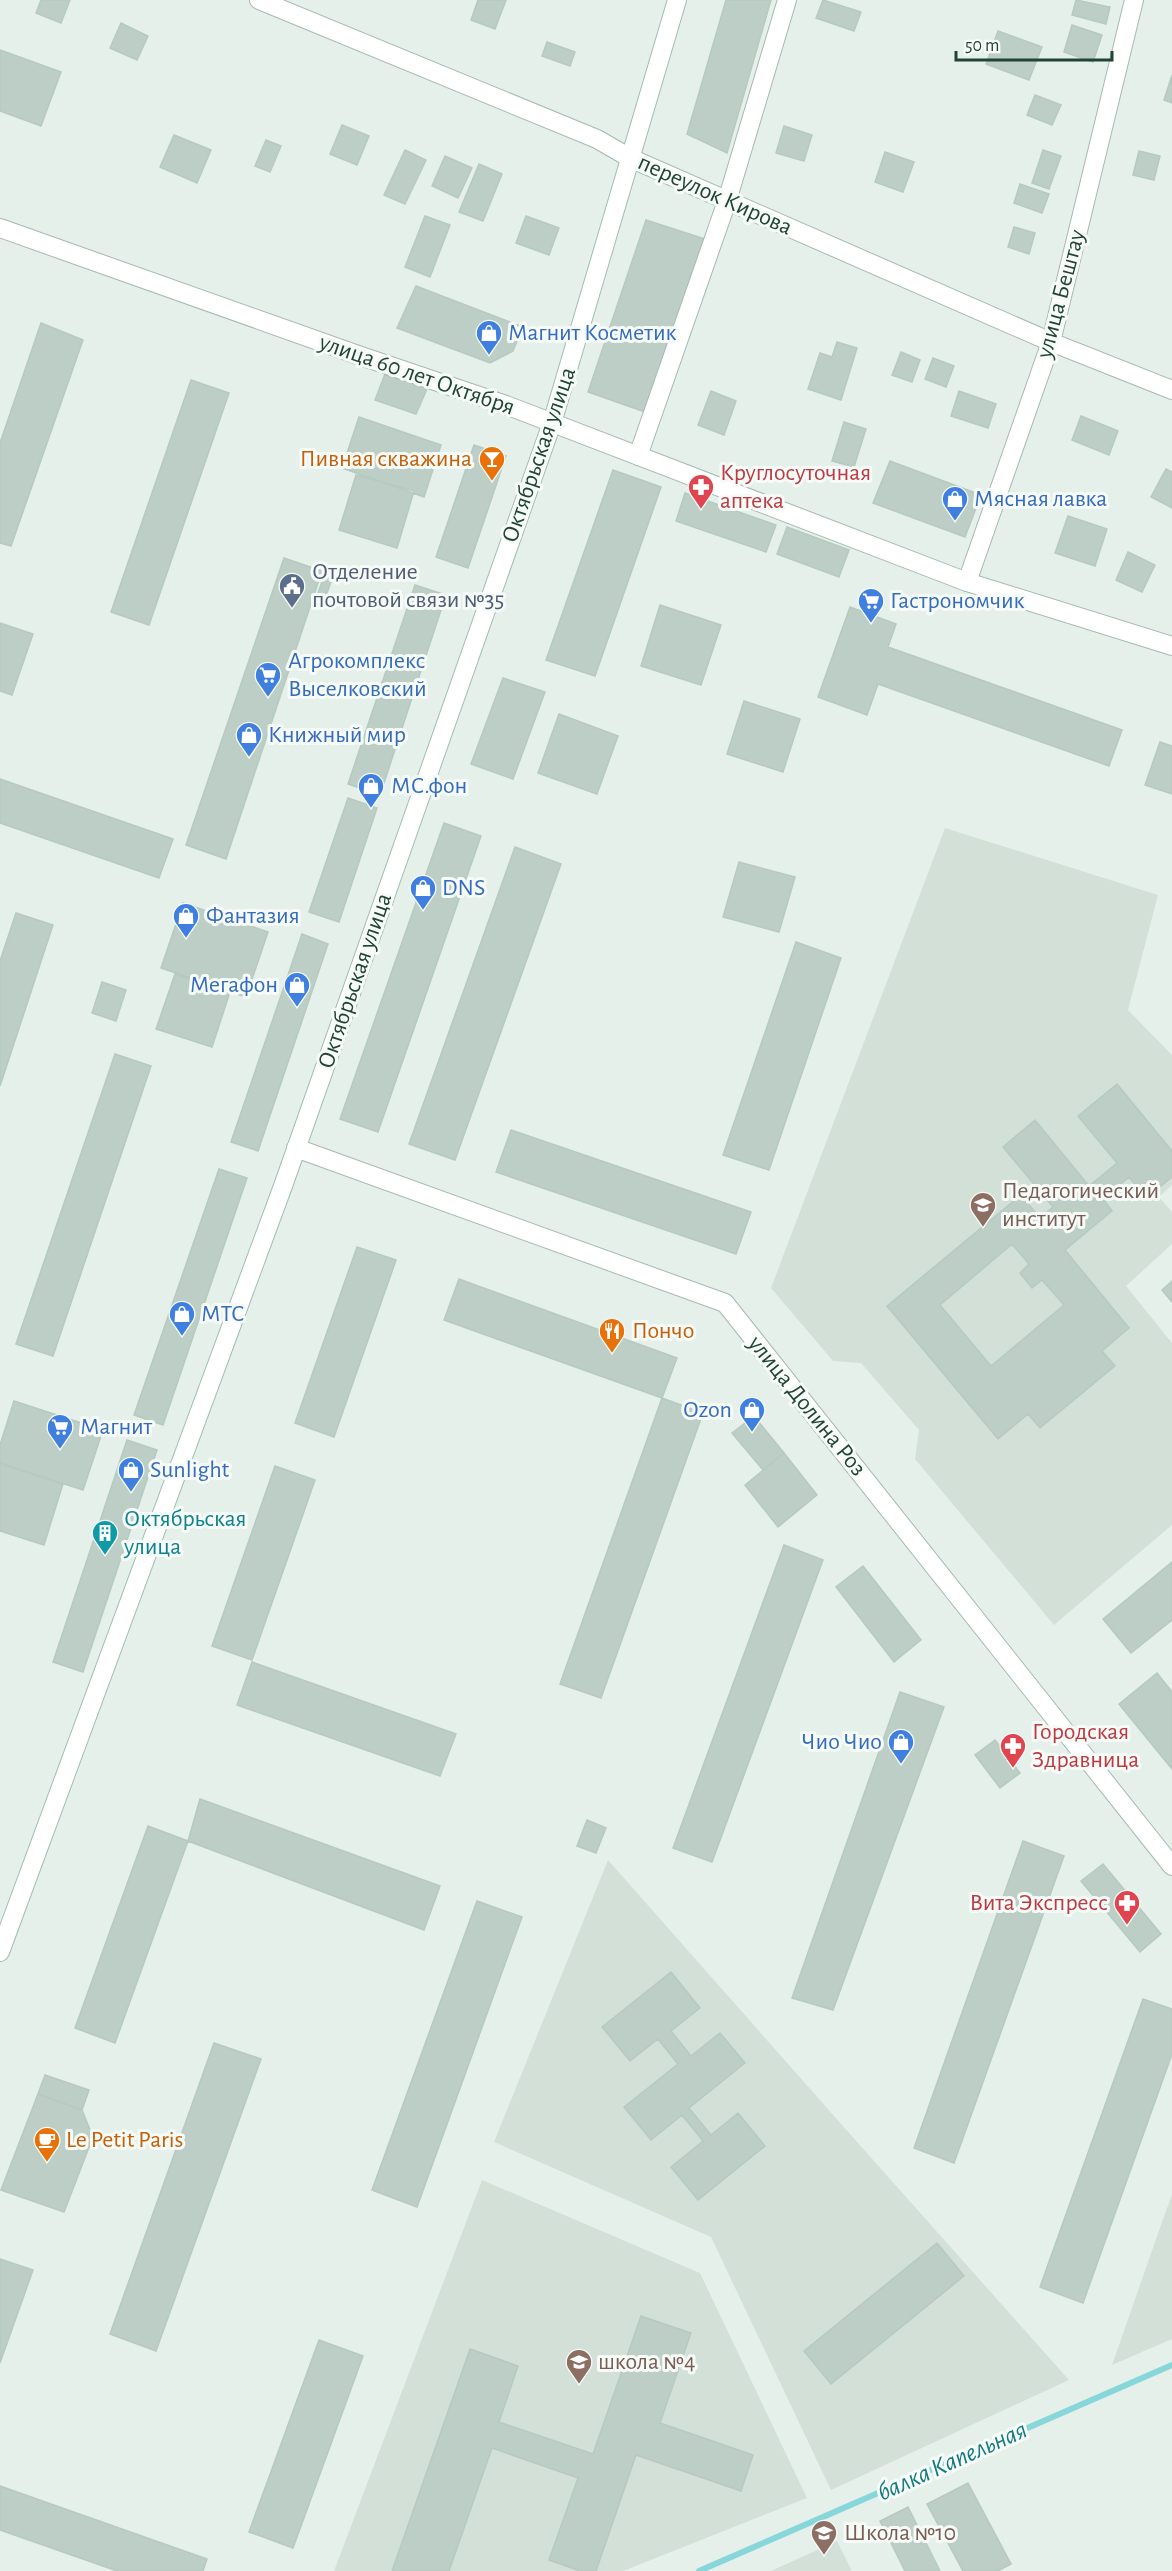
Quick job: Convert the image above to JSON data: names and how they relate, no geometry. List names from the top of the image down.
{
  "streets": {
    "street": [
      "переулок Кирова",
      "улица Бештау",
      "улица 60 лет Октября",
      "Октябрьская улица",
      "улица Долина Роз"
    ]
  },
  "crossings": [
    ["переулок Кирова", "улица Бештау"],
    ["переулок Кирова", "Октябрьская улица"],
    ["улица Бештау", "улица 60 лет Октября"],
    ["улица 60 лет Октября", "Октябрьская улица"],
    ["Октябрьская улица", "улица Долина Роз"]
  ],
  "water": ["балка Капельная"],
  "places": {
    "shop": [
      "Магнит Косметик",
      "Мясная лавка",
      "Книжный мир",
      "МС.фон",
      "DNS",
      "Фантазия",
      "Мегафон",
      "МТС",
      "Ozon",
      "Sunlight",
      "Чио Чио"
    ],
    "bar": ["Пивная скважина"],
    "pharmacy": ["Круглосуточная аптека", "Городская Здравница", "Вита Экспресс"],
    "public building": ["Отделение почтовой связи №35"],
    "supermarket": ["Гастрономчик", "Агрокомплекс Выселковский", "Магнит"],
    "school or university": ["Педагогический институт", "школа №4", "Школа №10"],
    "restaurant": ["Пончо"],
    "building": ["Октябрьская улица"],
    "cafe": ["Le Petit Paris"]
  },
  "scale_bar": "50 m"
}
